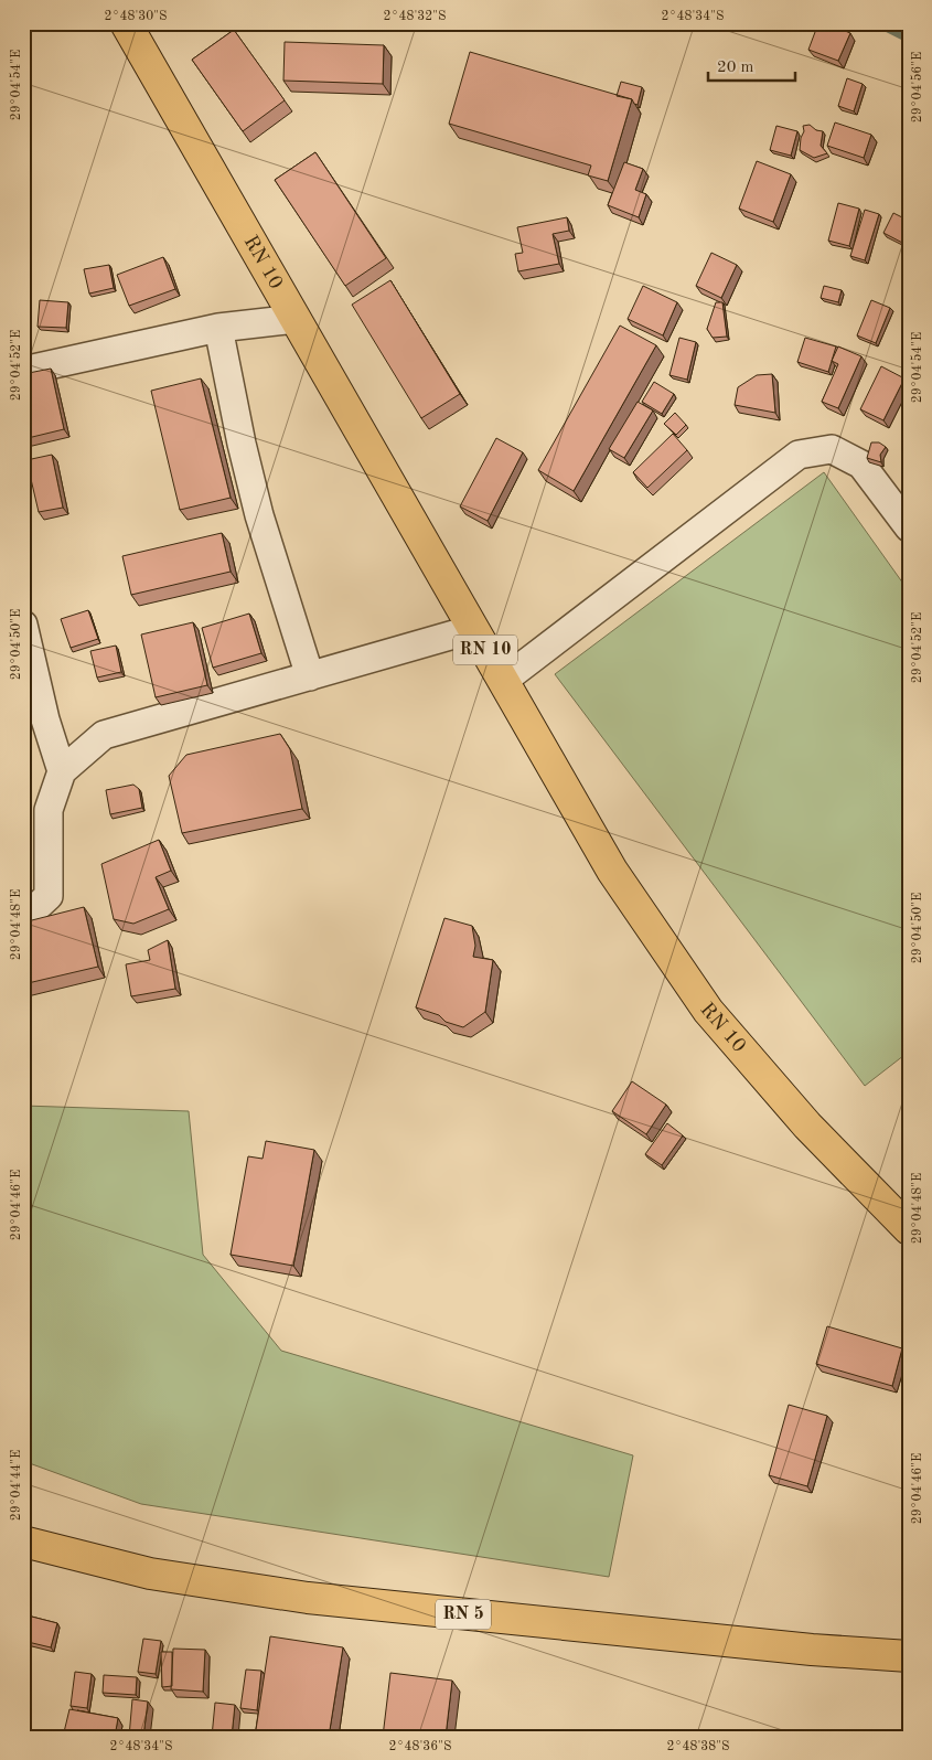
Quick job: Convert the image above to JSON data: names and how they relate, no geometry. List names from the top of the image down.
{
  "streets": {
    "main road": ["RN 10", "RN 5"]
  },
  "scale_bar": "20 m",
  "coordinates": [
    "2°48'30\"S",
    "2°48'32\"S",
    "2°48'34\"S",
    "29°04'54\"E",
    "29°04'56\"E",
    "29°04'52\"E",
    "29°04'50\"E",
    "29°04'48\"E",
    "29°04'46\"E",
    "29°04'44\"E",
    "2°48'36\"S",
    "2°48'38\"S"
  ]
}
